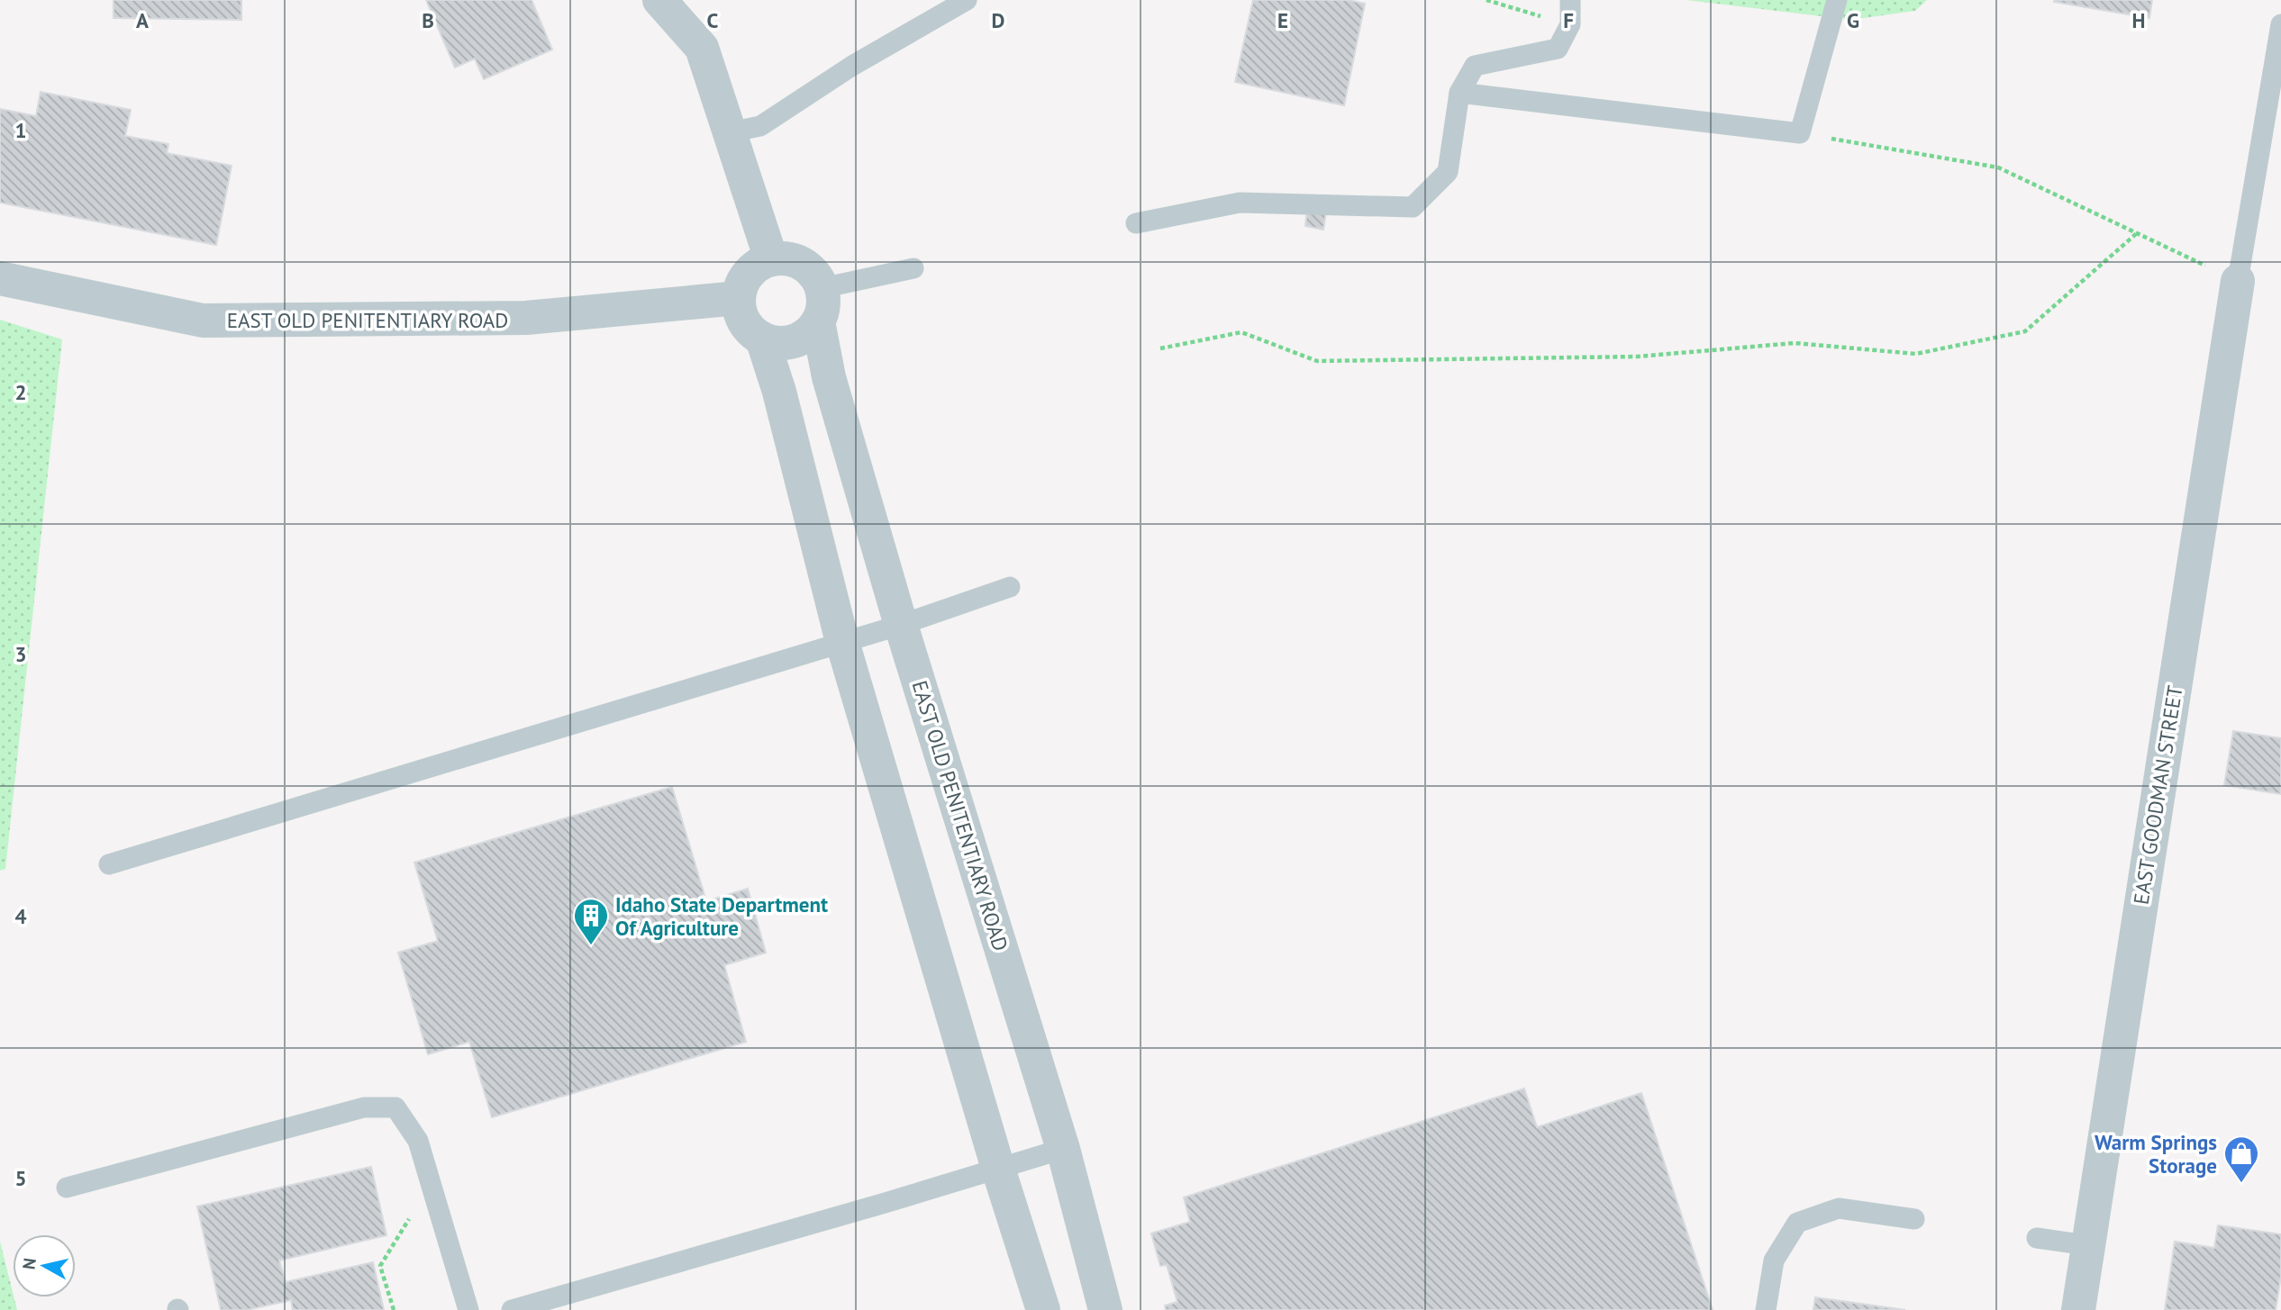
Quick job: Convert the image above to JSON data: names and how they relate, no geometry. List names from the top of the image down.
{
  "streets": {
    "street": ["EAST OLD PENITENTIARY ROAD", "EAST GOODMAN STREET"]
  },
  "places": {
    "building": ["Idaho State Department Of Agriculture"],
    "shop": ["Warm Springs Storage"]
  },
  "north": "left",
  "grid": {
    "columns": [
      "A",
      "B",
      "C",
      "D",
      "E",
      "F",
      "G",
      "H"
    ],
    "rows": [
      "1",
      "2",
      "3",
      "4",
      "5"
    ]
  }
}
